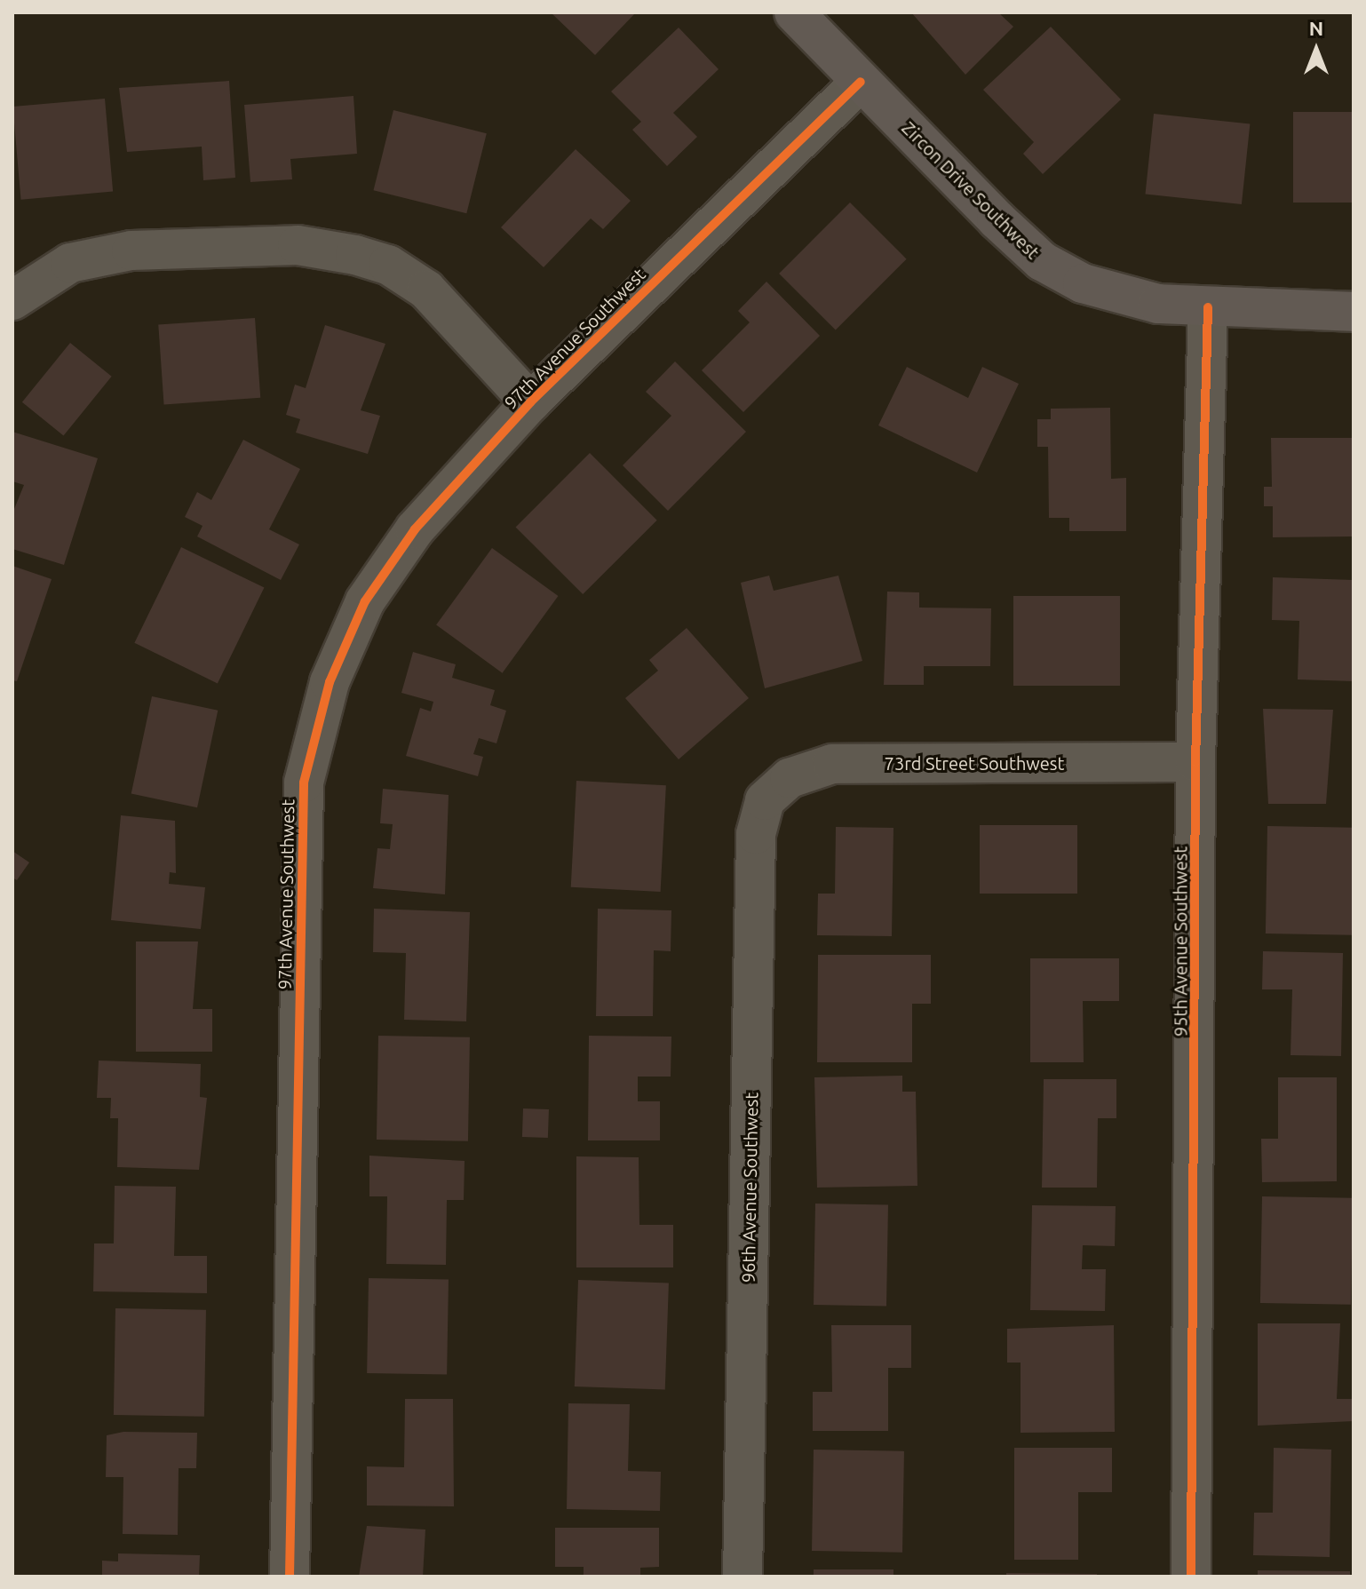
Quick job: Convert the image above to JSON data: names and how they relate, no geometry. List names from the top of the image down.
{
  "streets": {
    "street": [
      "Zircon Drive Southwest",
      "97th Avenue Southwest",
      "73rd Street Southwest",
      "95th Avenue Southwest",
      "96th Avenue Southwest"
    ]
  },
  "crossings": [
    ["Zircon Drive Southwest", "97th Avenue Southwest"],
    ["Zircon Drive Southwest", "95th Avenue Southwest"],
    ["73rd Street Southwest", "95th Avenue Southwest"],
    ["73rd Street Southwest", "96th Avenue Southwest"]
  ],
  "north": "top"
}
